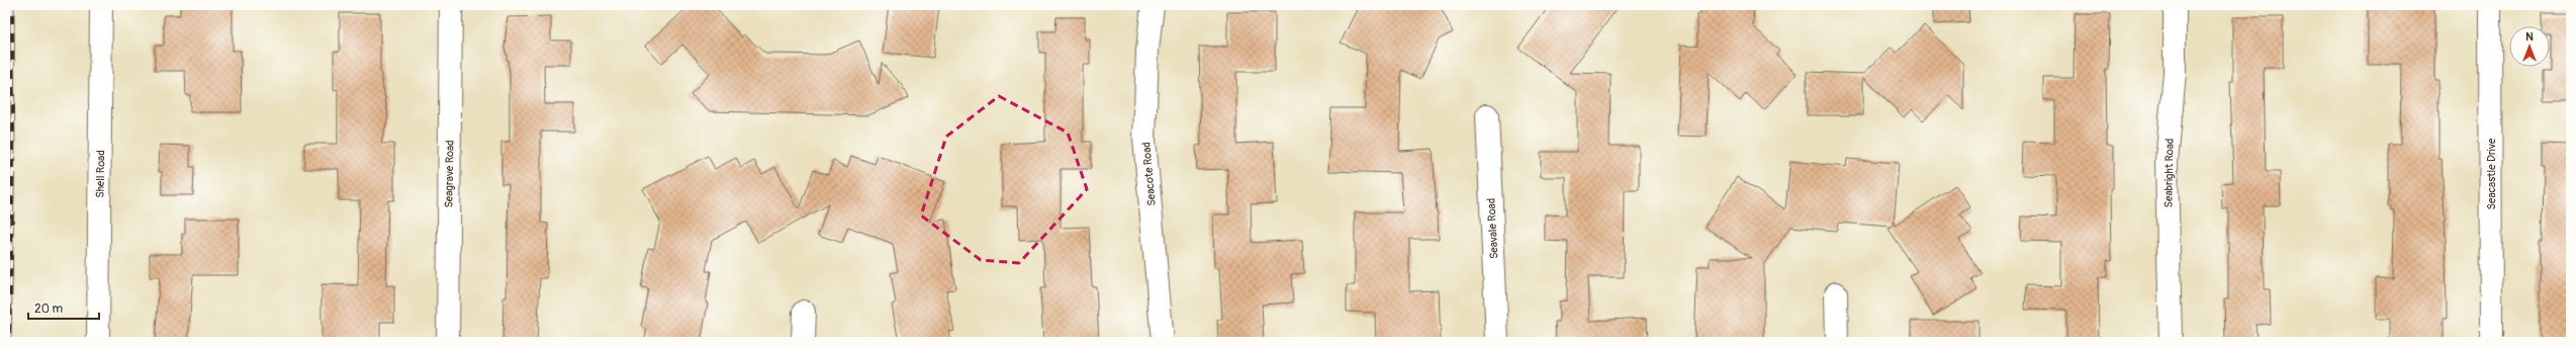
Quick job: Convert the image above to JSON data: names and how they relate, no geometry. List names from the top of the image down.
{
  "streets": {
    "street": [
      "Seabright Road",
      "Shell Road",
      "Seagrave Road",
      "Seacote Road",
      "Seacastle Drive",
      "Seavale Road"
    ]
  },
  "scale_bar": "20 m",
  "north": "top"
}
